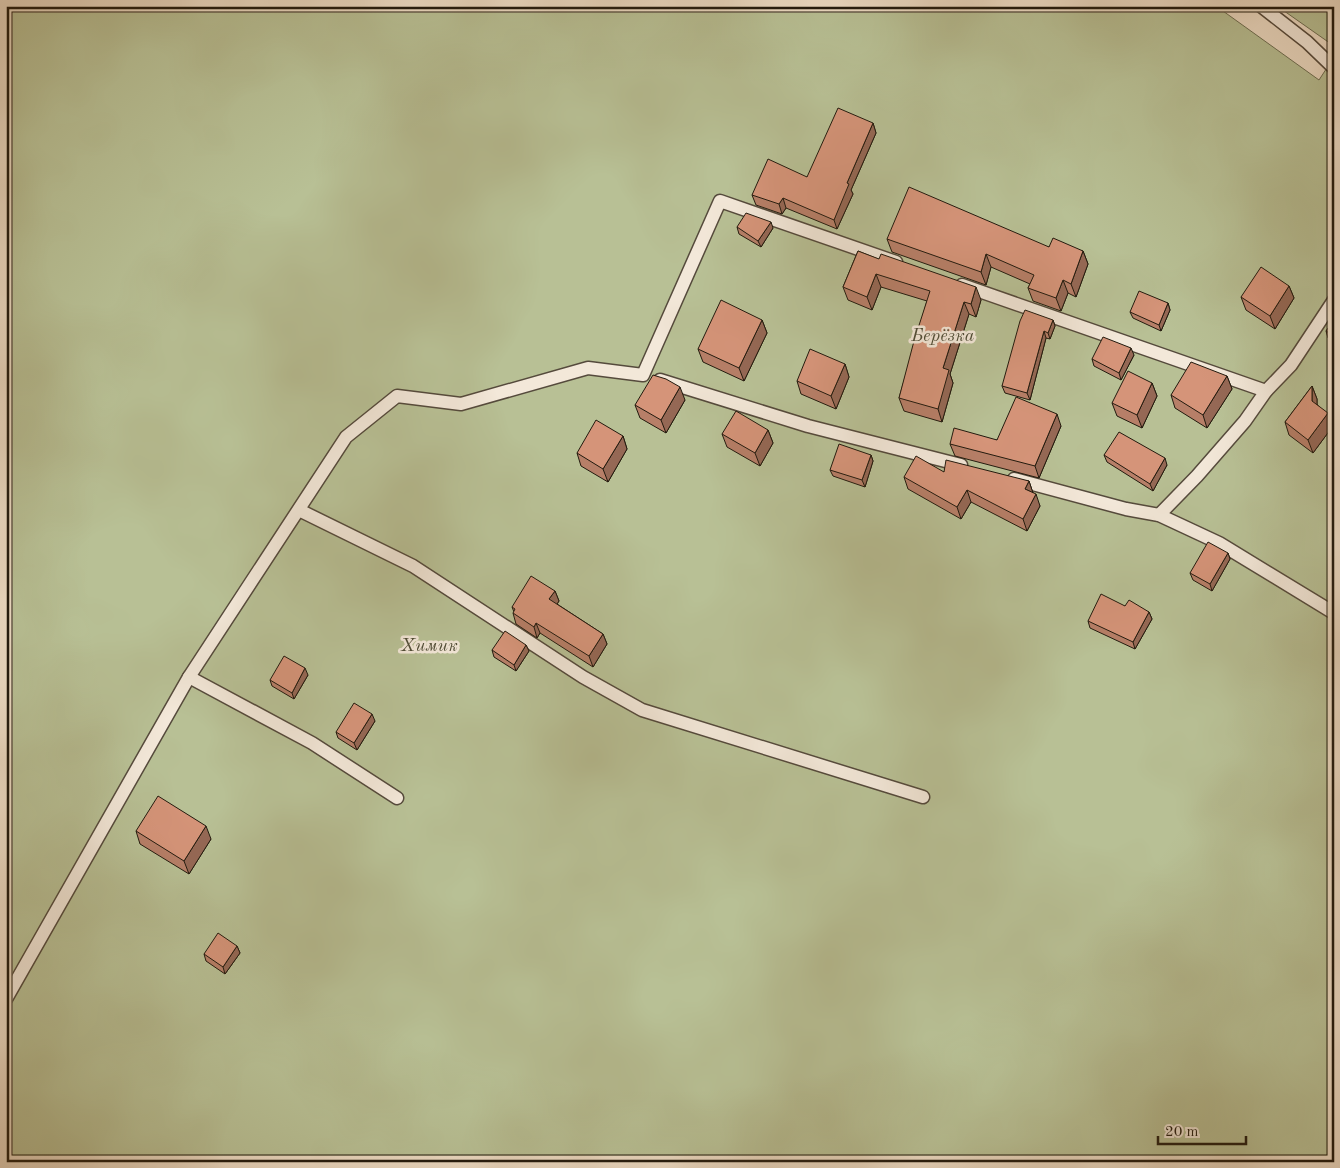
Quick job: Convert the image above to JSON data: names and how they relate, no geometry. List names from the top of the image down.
{
  "parks": ["Берёзка", "Химик"],
  "scale_bar": "20 m"
}
